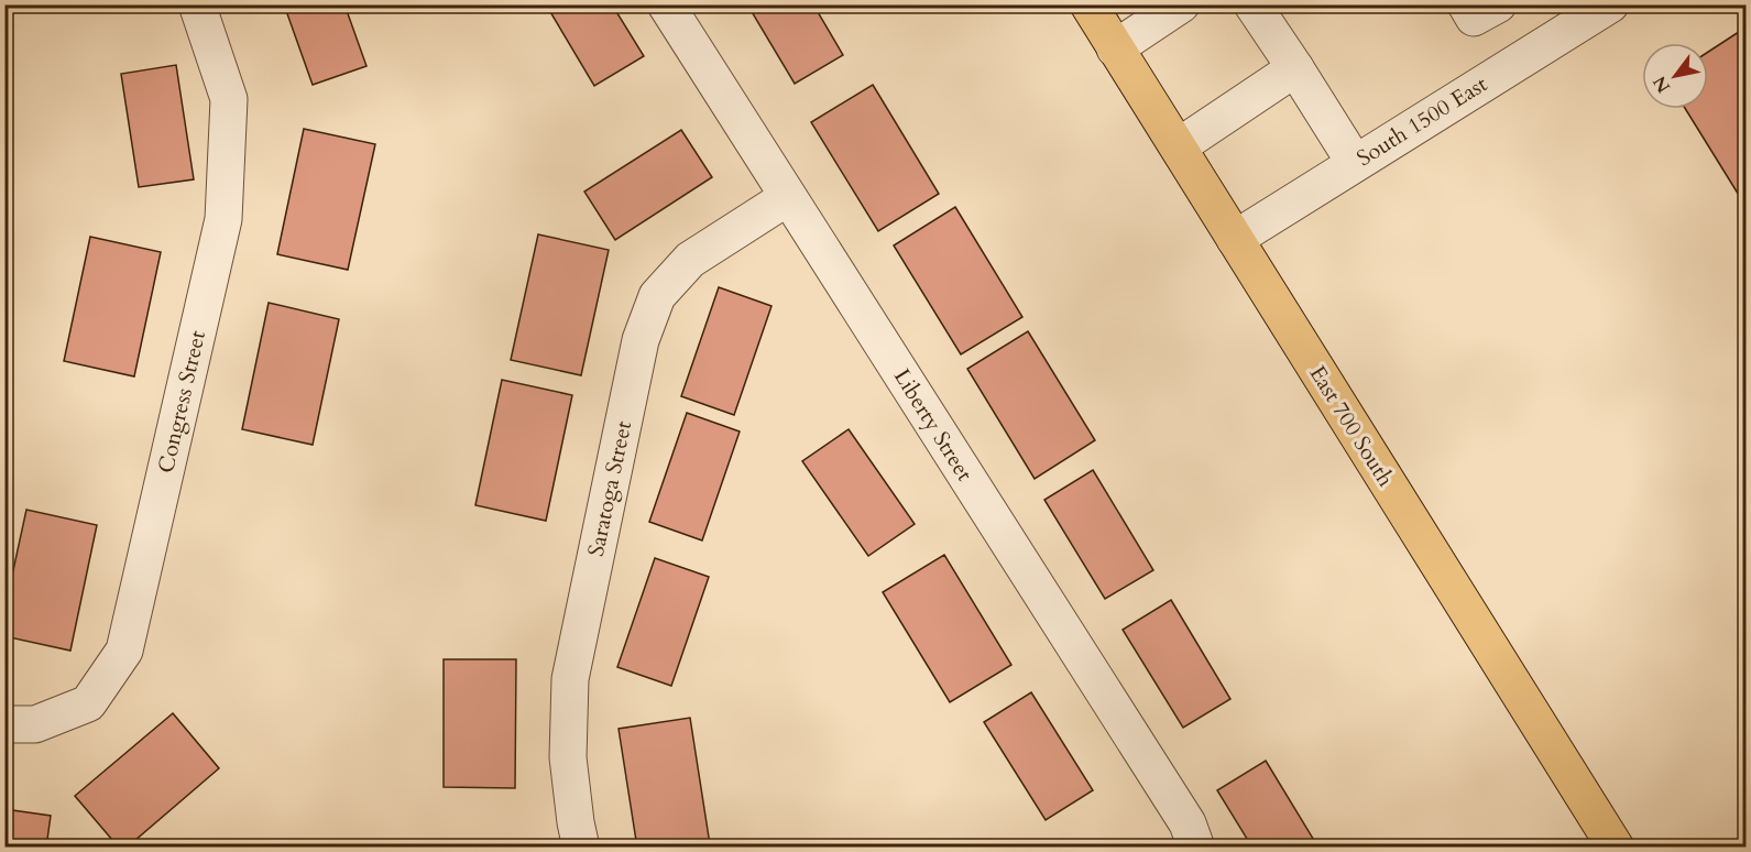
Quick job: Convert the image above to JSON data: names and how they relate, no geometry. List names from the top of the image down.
{
  "streets": {
    "main road": ["East 700 South"],
    "street": [
      "South 1500 East",
      "Congress Street",
      "Liberty Street",
      "Saratoga Street"
    ]
  },
  "crossings": [
    ["South 1500 East", "East 700 South"],
    ["Liberty Street", "Saratoga Street"]
  ],
  "north": "bottom left"
}
